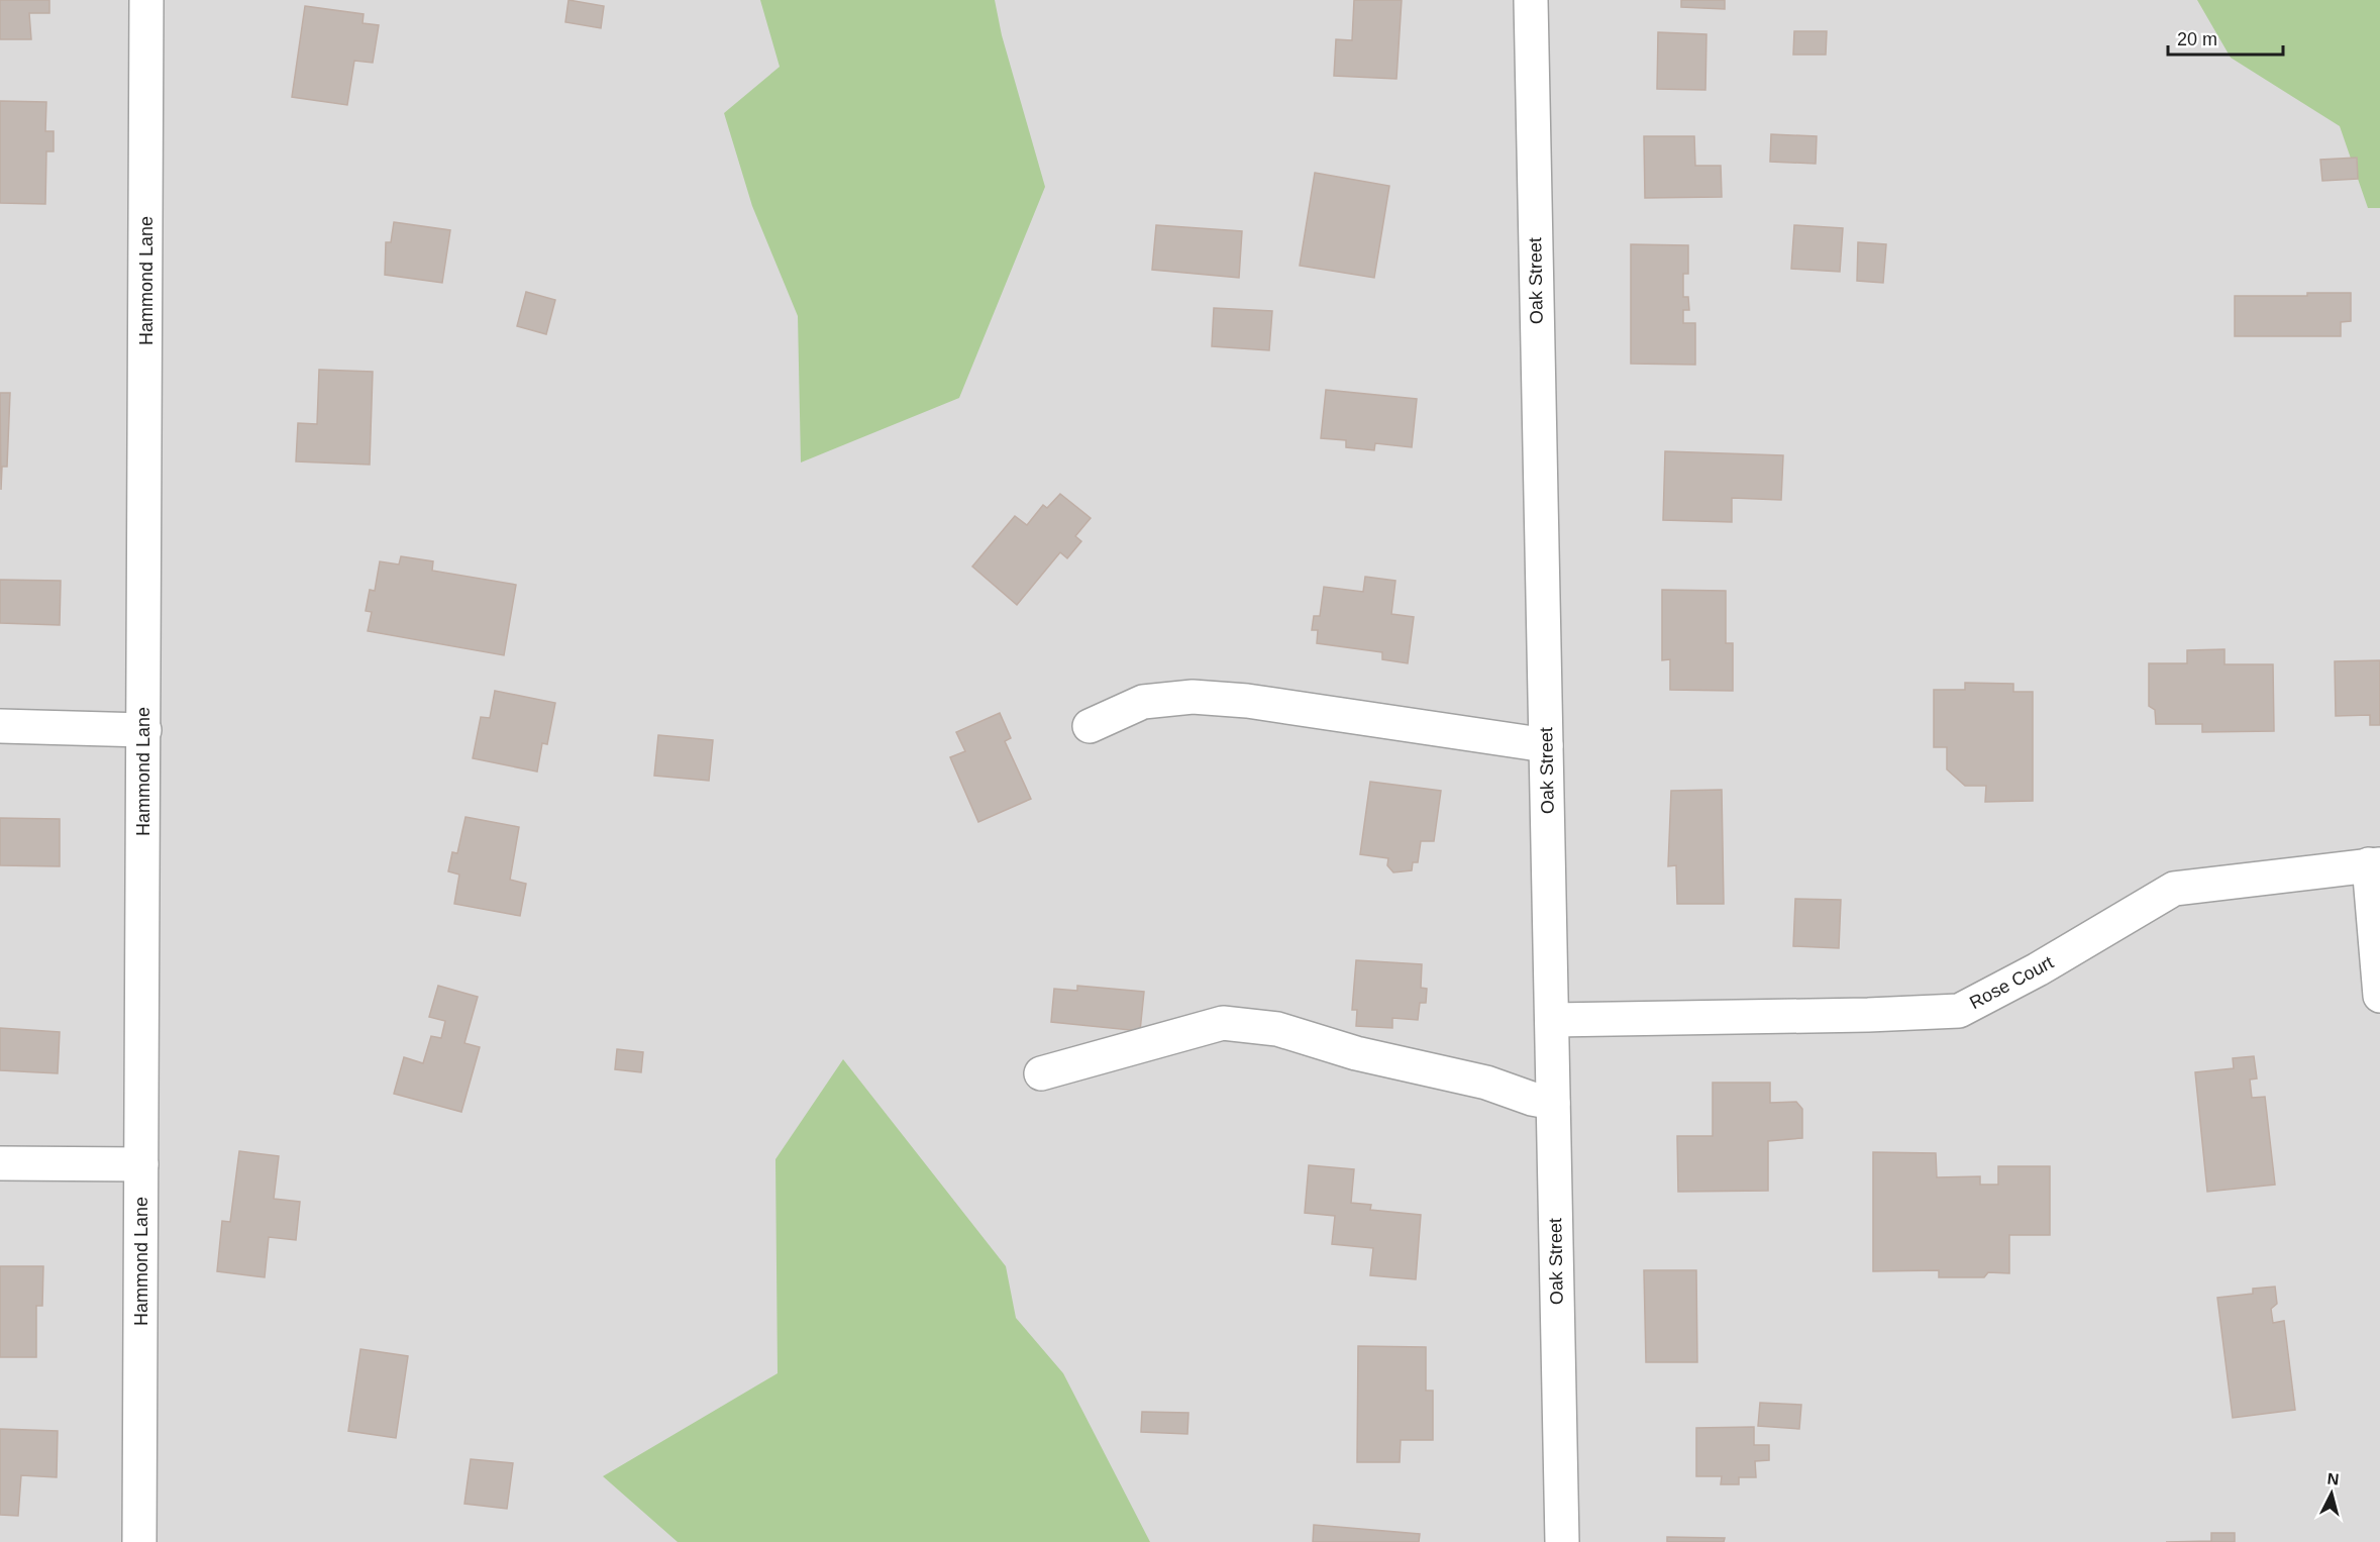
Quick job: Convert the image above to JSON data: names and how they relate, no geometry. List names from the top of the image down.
{
  "streets": {
    "street": ["Hammond Lane", "Oak Street", "Rose Court"]
  },
  "crossings": [
    ["Oak Street", "Rose Court"]
  ],
  "scale_bar": "20 m",
  "north": "top"
}
